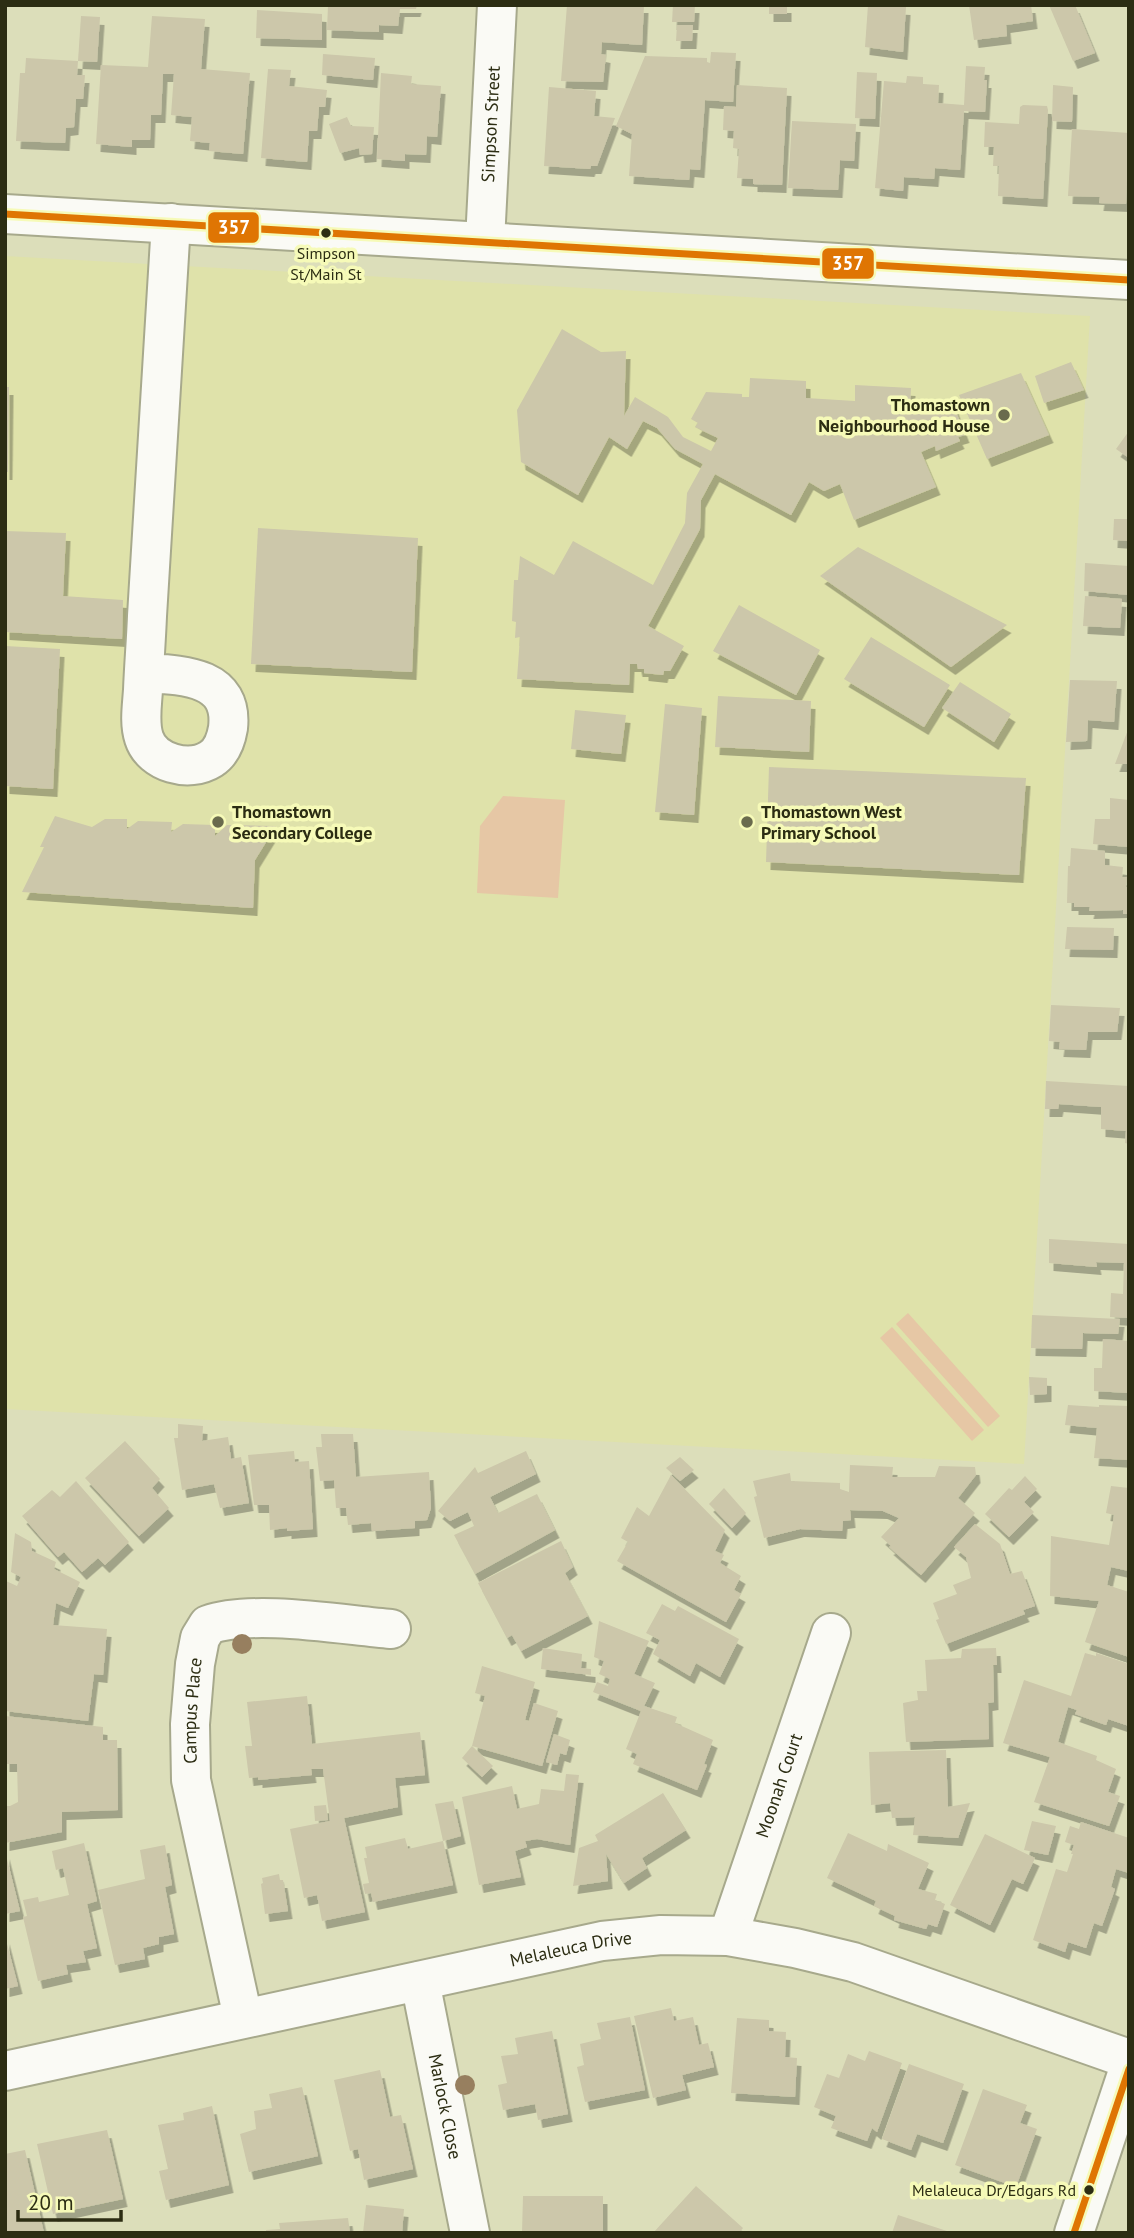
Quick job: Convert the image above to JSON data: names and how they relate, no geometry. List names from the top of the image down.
{
  "streets": {
    "street": [
      "Simpson Street",
      "Campus Place",
      "Moonah Court",
      "Melaleuca Drive",
      "Marlock Close"
    ]
  },
  "crossings": [
    ["Campus Place", "Melaleuca Drive"],
    ["Moonah Court", "Melaleuca Drive"],
    ["Melaleuca Drive", "Marlock Close"]
  ],
  "places": [
    "Simpson St/Main St",
    "Thomastown Neighbourhood House",
    "Thomastown Secondary College",
    "Thomastown West Primary School",
    "Melaleuca Dr/Edgars Rd"
  ],
  "lines": ["transit line 357"],
  "scale_bar": "20 m"
}
